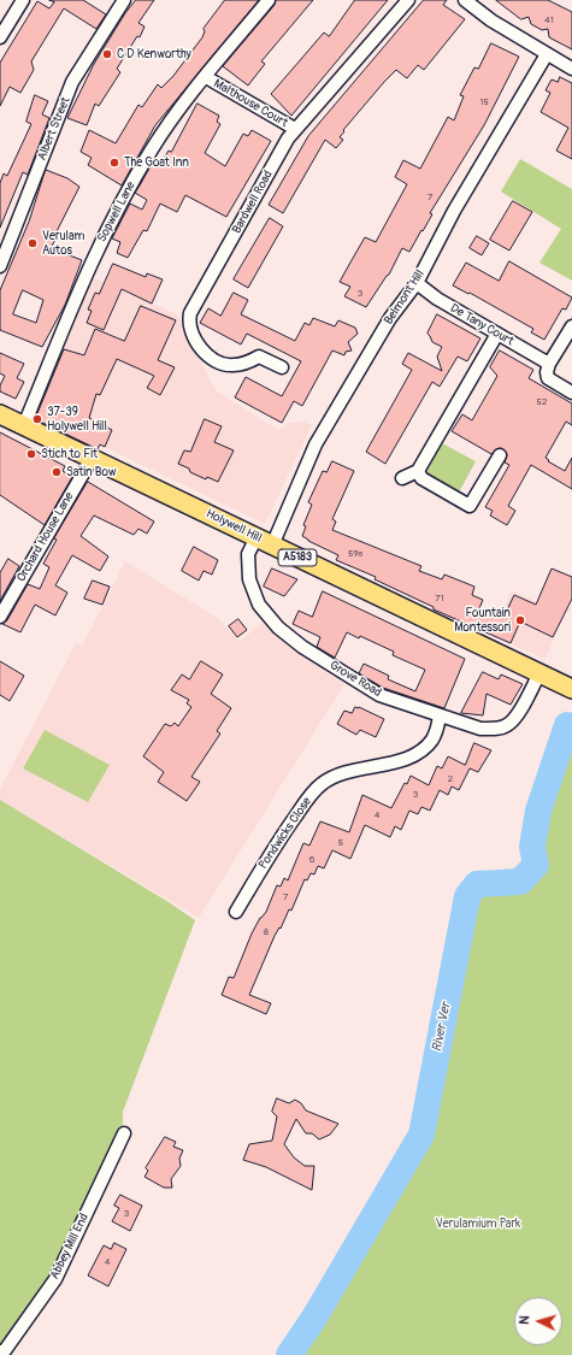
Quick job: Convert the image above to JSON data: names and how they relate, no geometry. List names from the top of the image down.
{
  "streets": {
    "main road": ["Holywell Hill", "A5183"],
    "street": [
      "Malthouse Court",
      "Albert Street",
      "Bardwell Road",
      "Sopwell Lane",
      "Belmont Hill",
      "De Tany Court",
      "Orchard House Lane",
      "Grove Road",
      "Pondwicks Close",
      "Abbey Mill End"
    ]
  },
  "crossings": [
    ["Malthouse Court", "Bardwell Road"],
    ["Malthouse Court", "Sopwell Lane"],
    ["Sopwell Lane", "Holywell Hill"],
    ["Belmont Hill", "De Tany Court"],
    ["Belmont Hill", "Holywell Hill"],
    ["Belmont Hill", "Grove Road"],
    ["Holywell Hill", "Orchard House Lane"],
    ["Holywell Hill", "Grove Road"],
    ["Grove Road", "Pondwicks Close"]
  ],
  "water": ["River Ver"],
  "parks": ["Verulamium Park"],
  "places": [
    "C D Kenworthy",
    "The Goat Inn",
    "Verulam Autos",
    "37-39 Holywell Hill",
    "Stich to Fit",
    "Satin Bow",
    "Fountain Montessori"
  ],
  "house_numbers": [
    "41",
    "15",
    "7",
    "3",
    "52",
    "59a",
    "71",
    "2",
    "3",
    "4",
    "5",
    "6",
    "7",
    "8",
    "3",
    "4"
  ],
  "north": "left"
}
